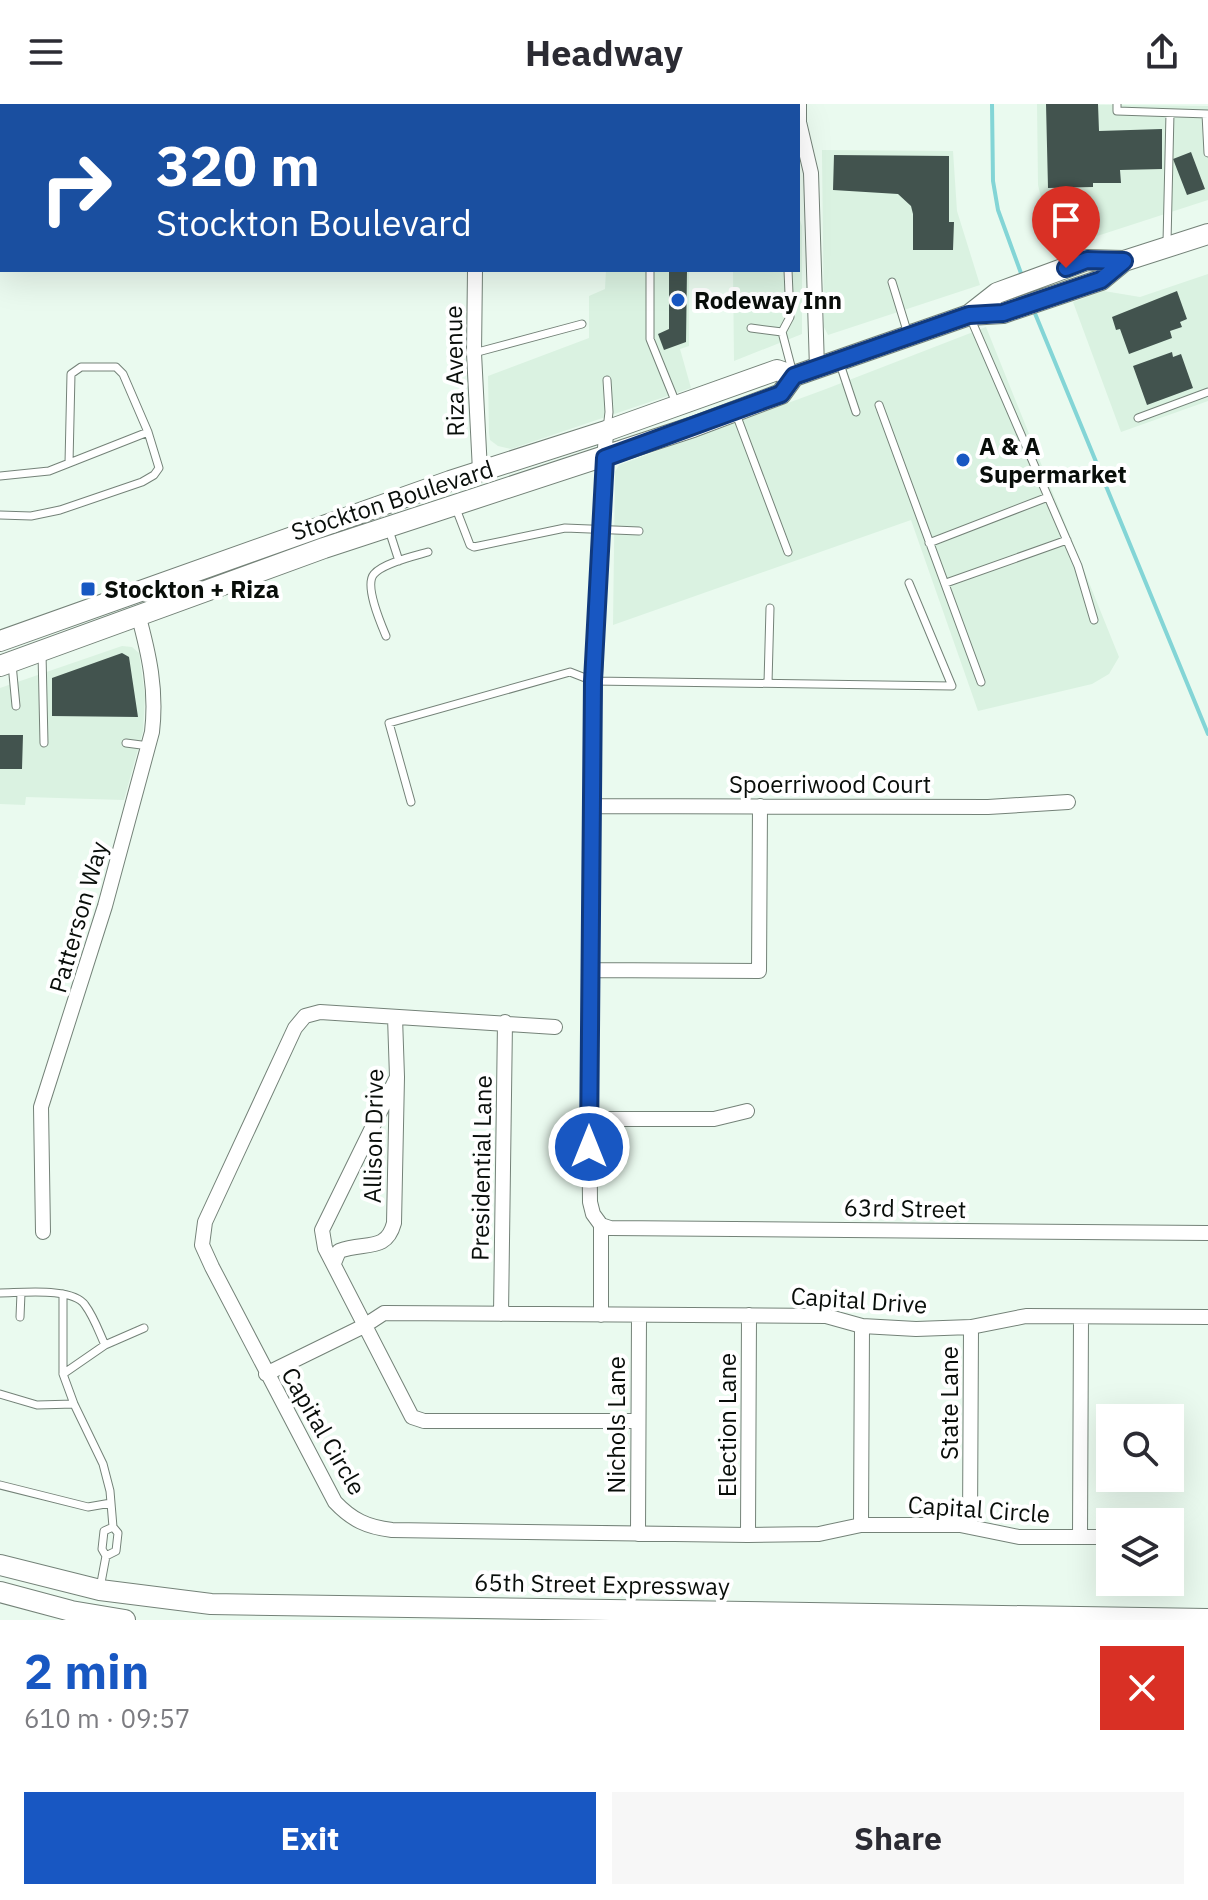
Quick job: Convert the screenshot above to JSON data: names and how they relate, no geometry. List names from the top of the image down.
{
  "streets": {
    "main road": ["Stockton Boulevard", "65th Street Expressway"],
    "street": [
      "Riza Avenue",
      "Spoerriwood Court",
      "Patterson Way",
      "Allison Drive",
      "Presidential Lane",
      "63rd Street",
      "Capital Drive",
      "State Lane",
      "Nichols Lane",
      "Election Lane",
      "Capital Circle"
    ]
  },
  "crossings": [
    ["Riza Avenue", "Stockton Boulevard"],
    ["Stockton Boulevard", "Patterson Way"],
    ["Allison Drive", "Capital Circle"],
    ["Presidential Lane", "Capital Drive"],
    ["Presidential Lane", "Capital Circle"],
    ["Capital Drive", "State Lane"],
    ["Capital Drive", "Nichols Lane"],
    ["Capital Drive", "Election Lane"],
    ["Capital Drive", "Capital Circle"],
    ["State Lane", "Capital Circle"],
    ["Nichols Lane", "Capital Circle"],
    ["Election Lane", "Capital Circle"]
  ],
  "places": {
    "other": ["Rodeway Inn", "A & A Supermarket"],
    "transit": ["Stockton + Riza"]
  },
  "page": {
    "header": "Headway",
    "turn": ["320 m", "Stockton Boulevard"],
    "heading": ["2 min", "610 m · 09:57"],
    "buttons": ["Exit", "Share"]
  }
}
